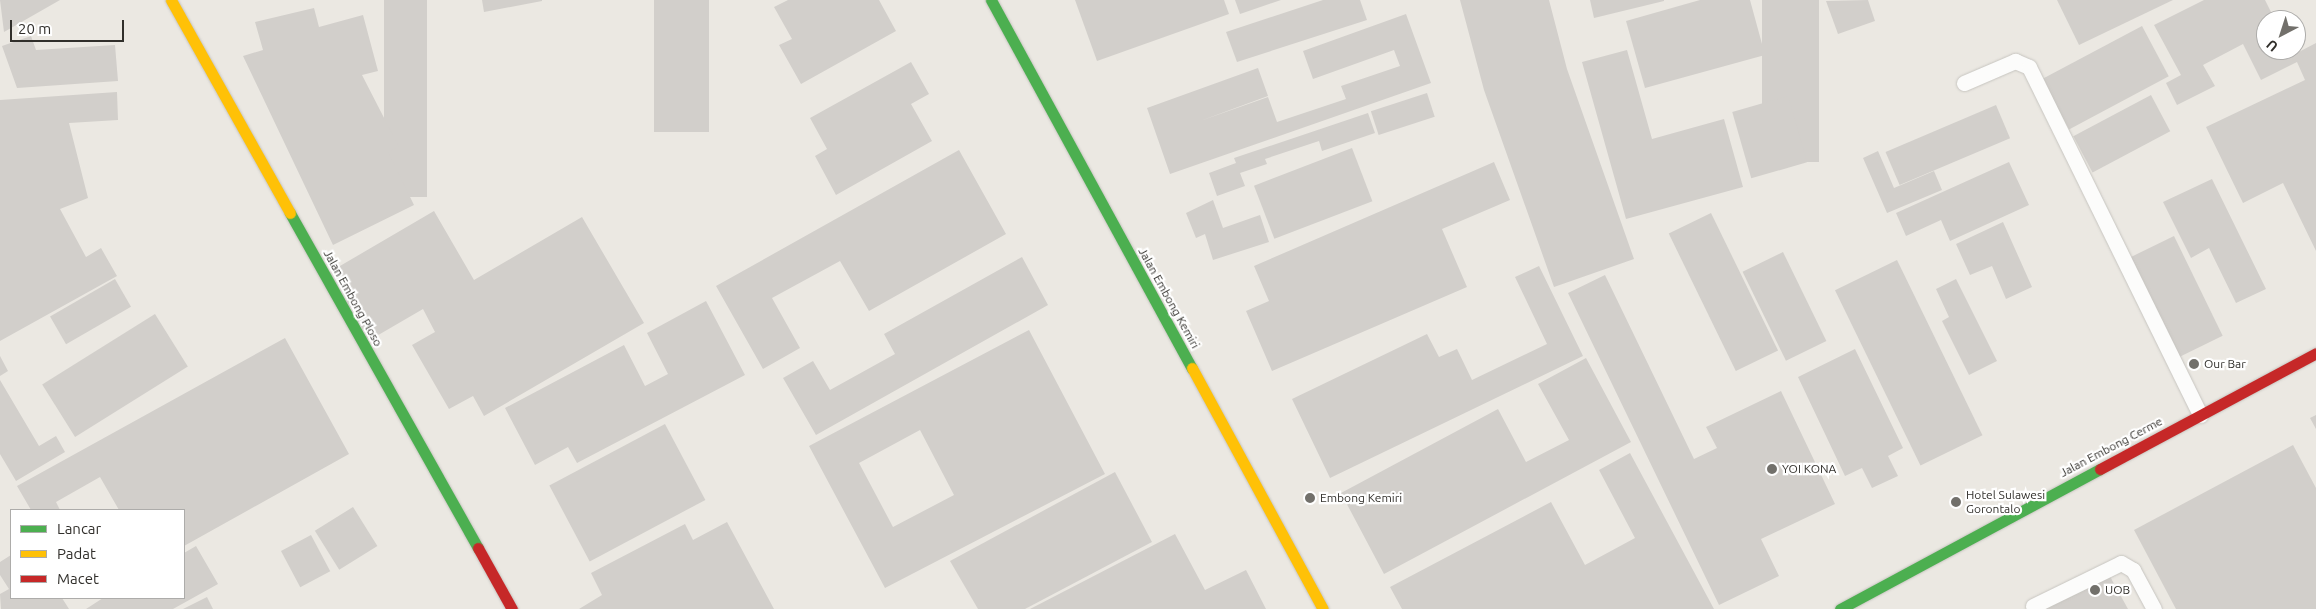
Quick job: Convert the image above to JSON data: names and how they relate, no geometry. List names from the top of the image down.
{
  "streets": {
    "street": ["Jalan Embong Ploso", "Jalan Embong Kemiri", "Jalan Embong Cerme"]
  },
  "places": [
    "Our Bar",
    "YOI KONA",
    "Embong Kemiri",
    "Hotel Sulawesi Gorontalo",
    "UOB"
  ],
  "legend": ["Lancar", "Padat", "Macet"],
  "scale_bar": "20 m",
  "north": "bottom left"
}
